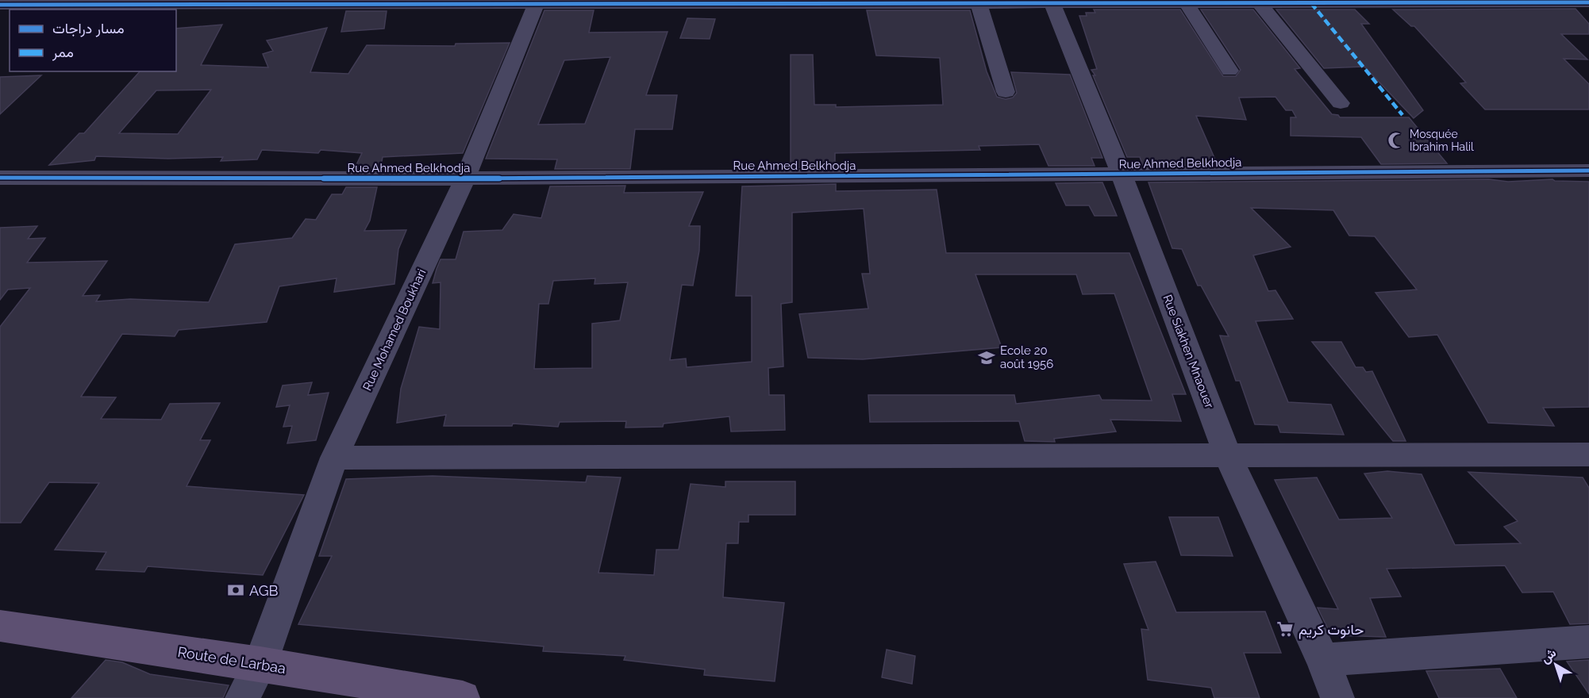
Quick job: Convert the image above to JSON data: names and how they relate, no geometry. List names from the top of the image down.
{
  "streets": {
    "main road": ["Route de Larbaa"],
    "street": ["Rue Ahmed Belkhodja", "Rue Mohamed Boukhari", "Rue Siakhen Mnaouer"]
  },
  "crossings": [
    ["Rue Ahmed Belkhodja", "Rue Mohamed Boukhari"],
    ["Rue Ahmed Belkhodja", "Rue Siakhen Mnaouer"],
    ["Rue Mohamed Boukhari", "Route de Larbaa"]
  ],
  "places": {
    "mosque": ["Mosquée Ibrahim Halil"],
    "school or university": ["Ecole 20 août 1956"],
    "bank": ["AGB"],
    "supermarket": ["حانوت كريم"]
  },
  "legend": ["مسار دراجات", "ممر"],
  "north": "top left"
}
